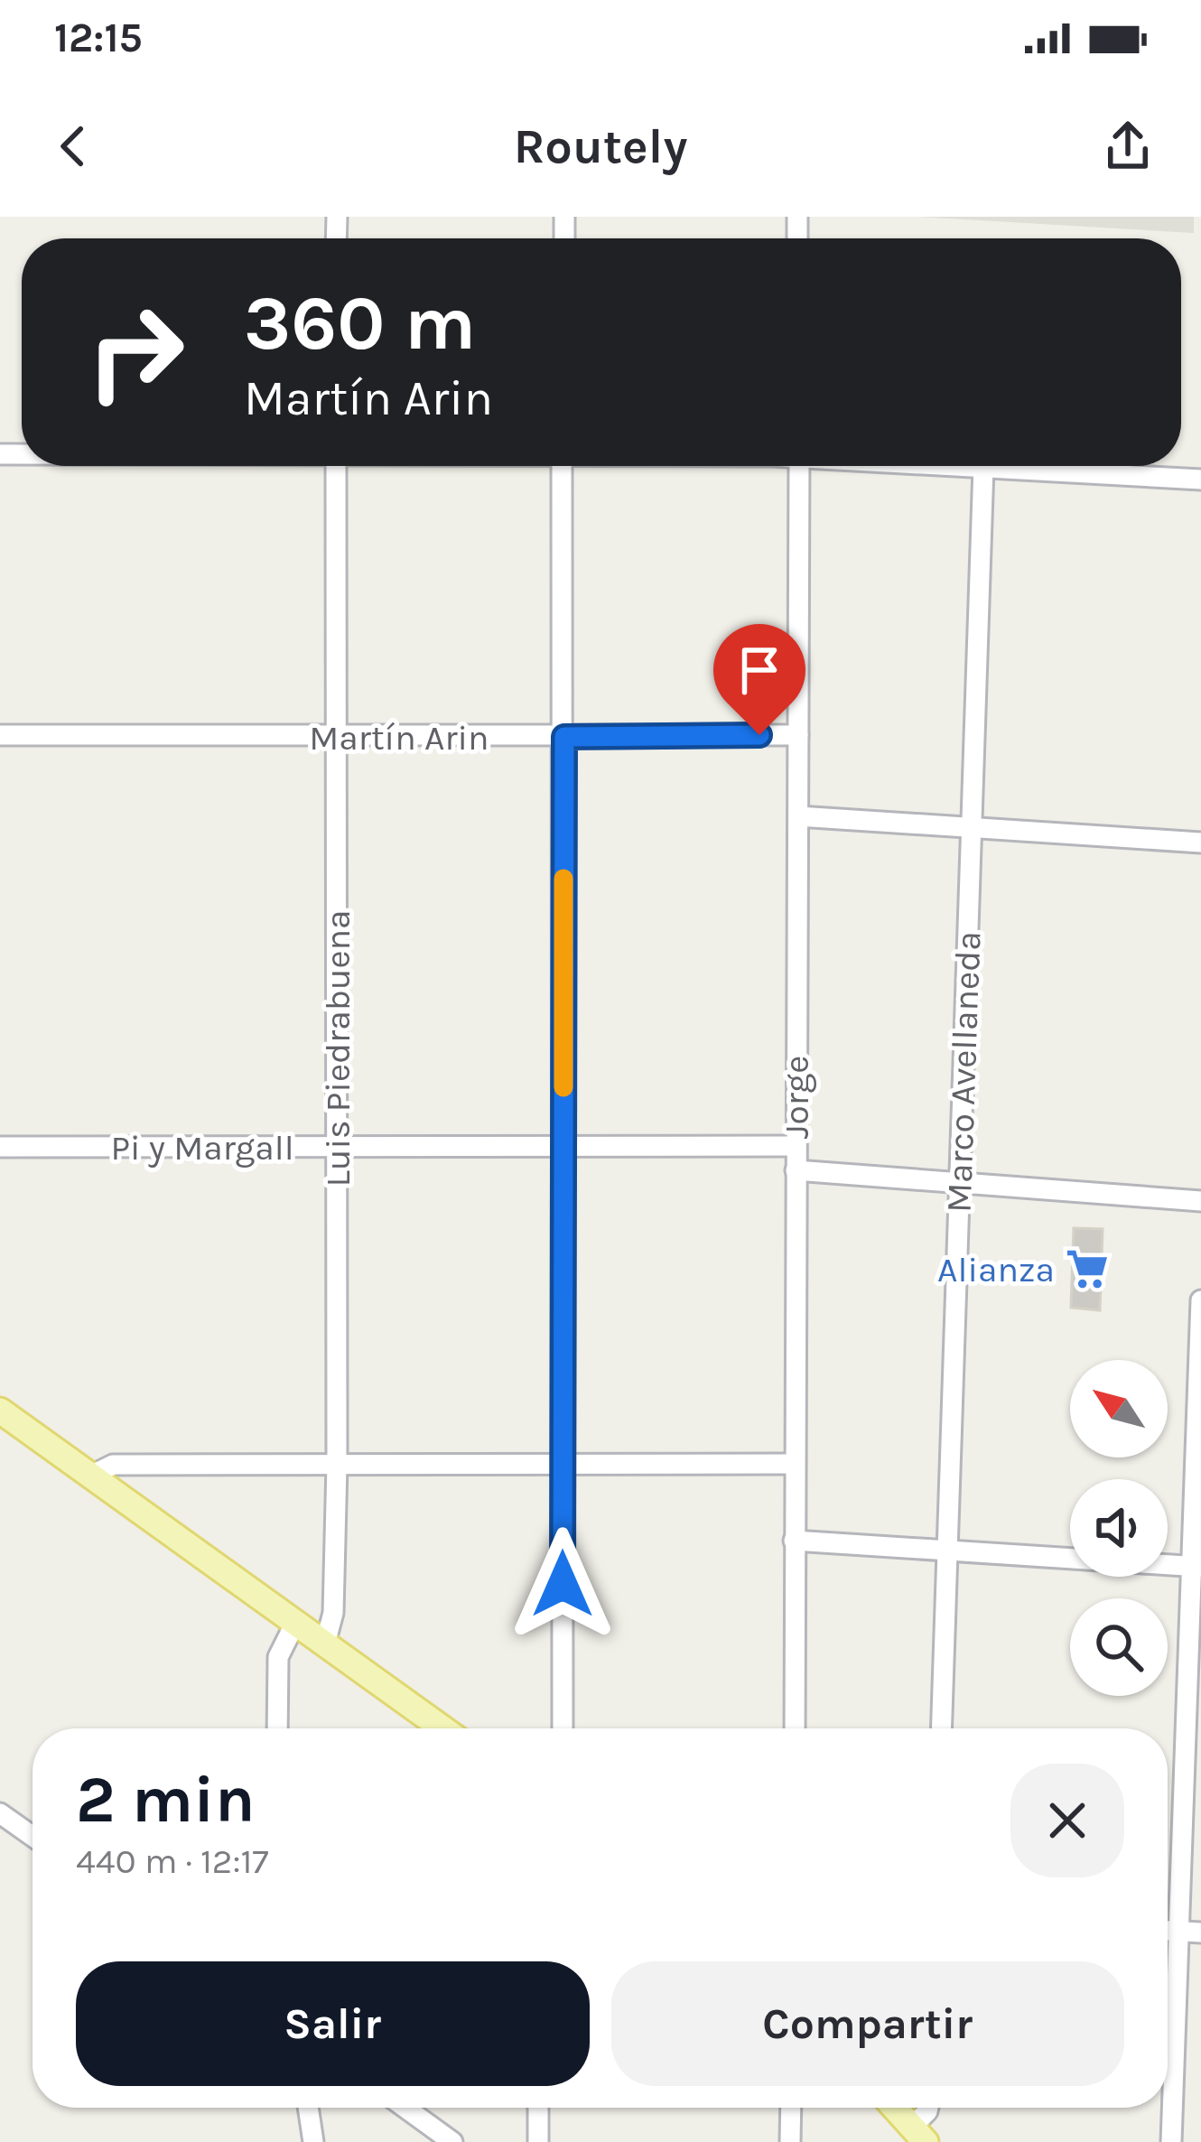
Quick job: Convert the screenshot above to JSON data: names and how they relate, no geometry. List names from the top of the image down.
{
  "streets": {
    "street": [
      "Martín Arin",
      "Luis Piedrabuena",
      "Marco Avellaneda",
      "Jorge",
      "Pi y Margall"
    ]
  },
  "crossings": [
    ["Martín Arin", "Luis Piedrabuena"],
    ["Martín Arin", "Jorge"],
    ["Luis Piedrabuena", "Pi y Margall"],
    ["Jorge", "Pi y Margall"]
  ],
  "places": {
    "supermarket": ["Alianza"]
  },
  "north": "top left",
  "page": {
    "status": "12:15",
    "header": "Routely",
    "turn": ["360 m", "Martín Arin"],
    "heading": ["2 min", "440 m · 12:17"],
    "buttons": ["Salir", "Compartir"]
  }
}
